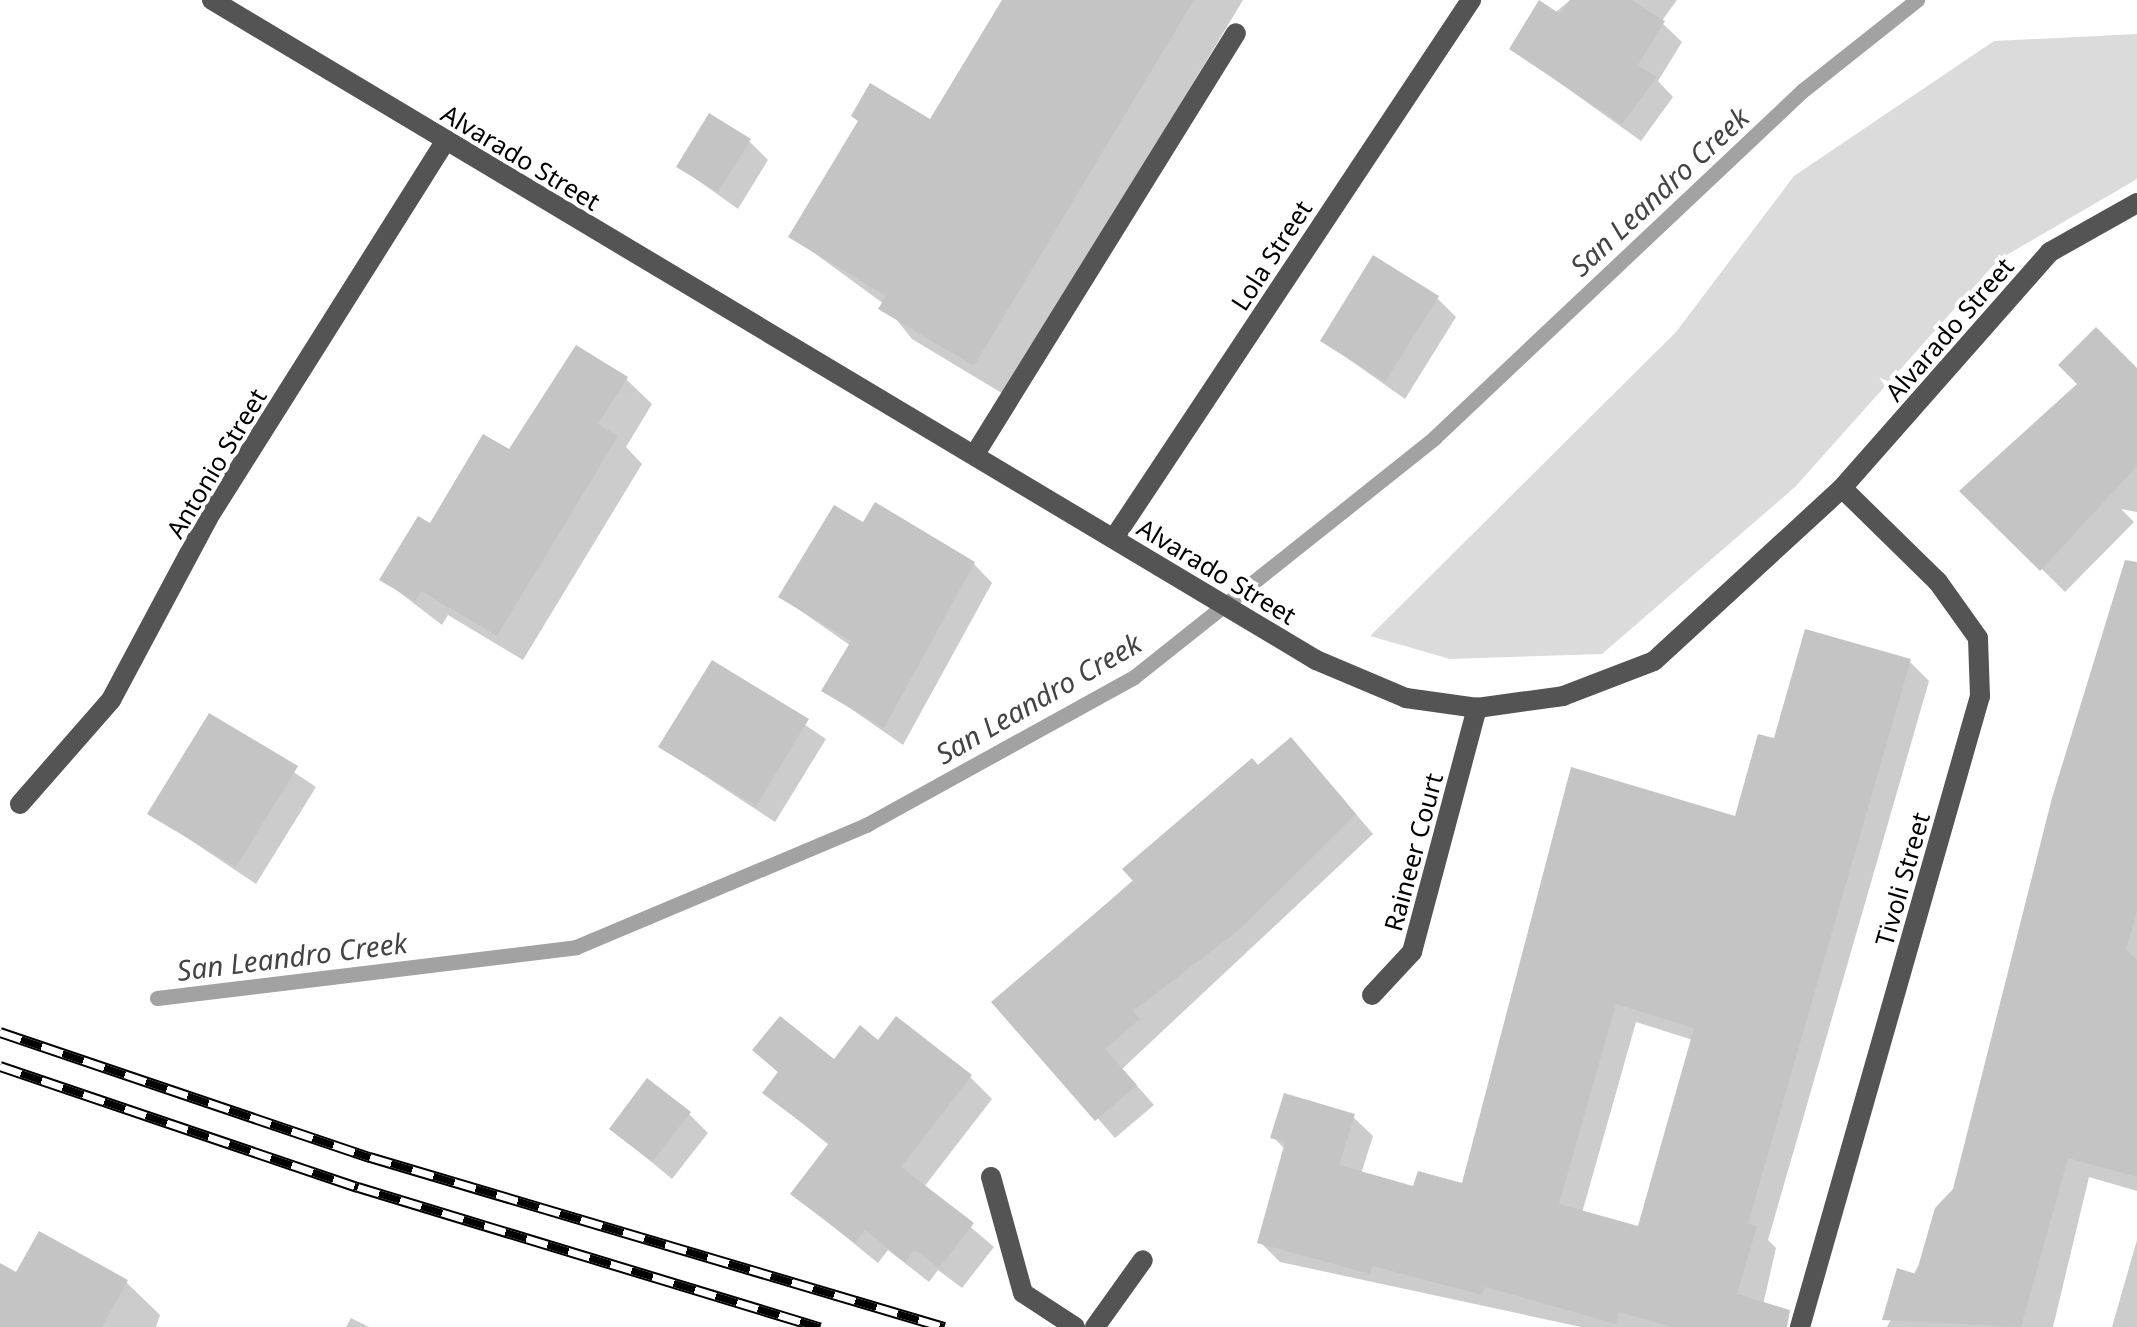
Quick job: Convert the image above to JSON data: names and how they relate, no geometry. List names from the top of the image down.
{
  "streets": {
    "street": [
      "Alvarado Street",
      "Lola Street",
      "Antonio Street",
      "Raineer Court",
      "Tivoli Street"
    ]
  },
  "crossings": [
    ["Alvarado Street", "Lola Street"],
    ["Alvarado Street", "Antonio Street"],
    ["Alvarado Street", "Raineer Court"],
    ["Alvarado Street", "Tivoli Street"]
  ],
  "water": ["San Leandro Creek"]
}
